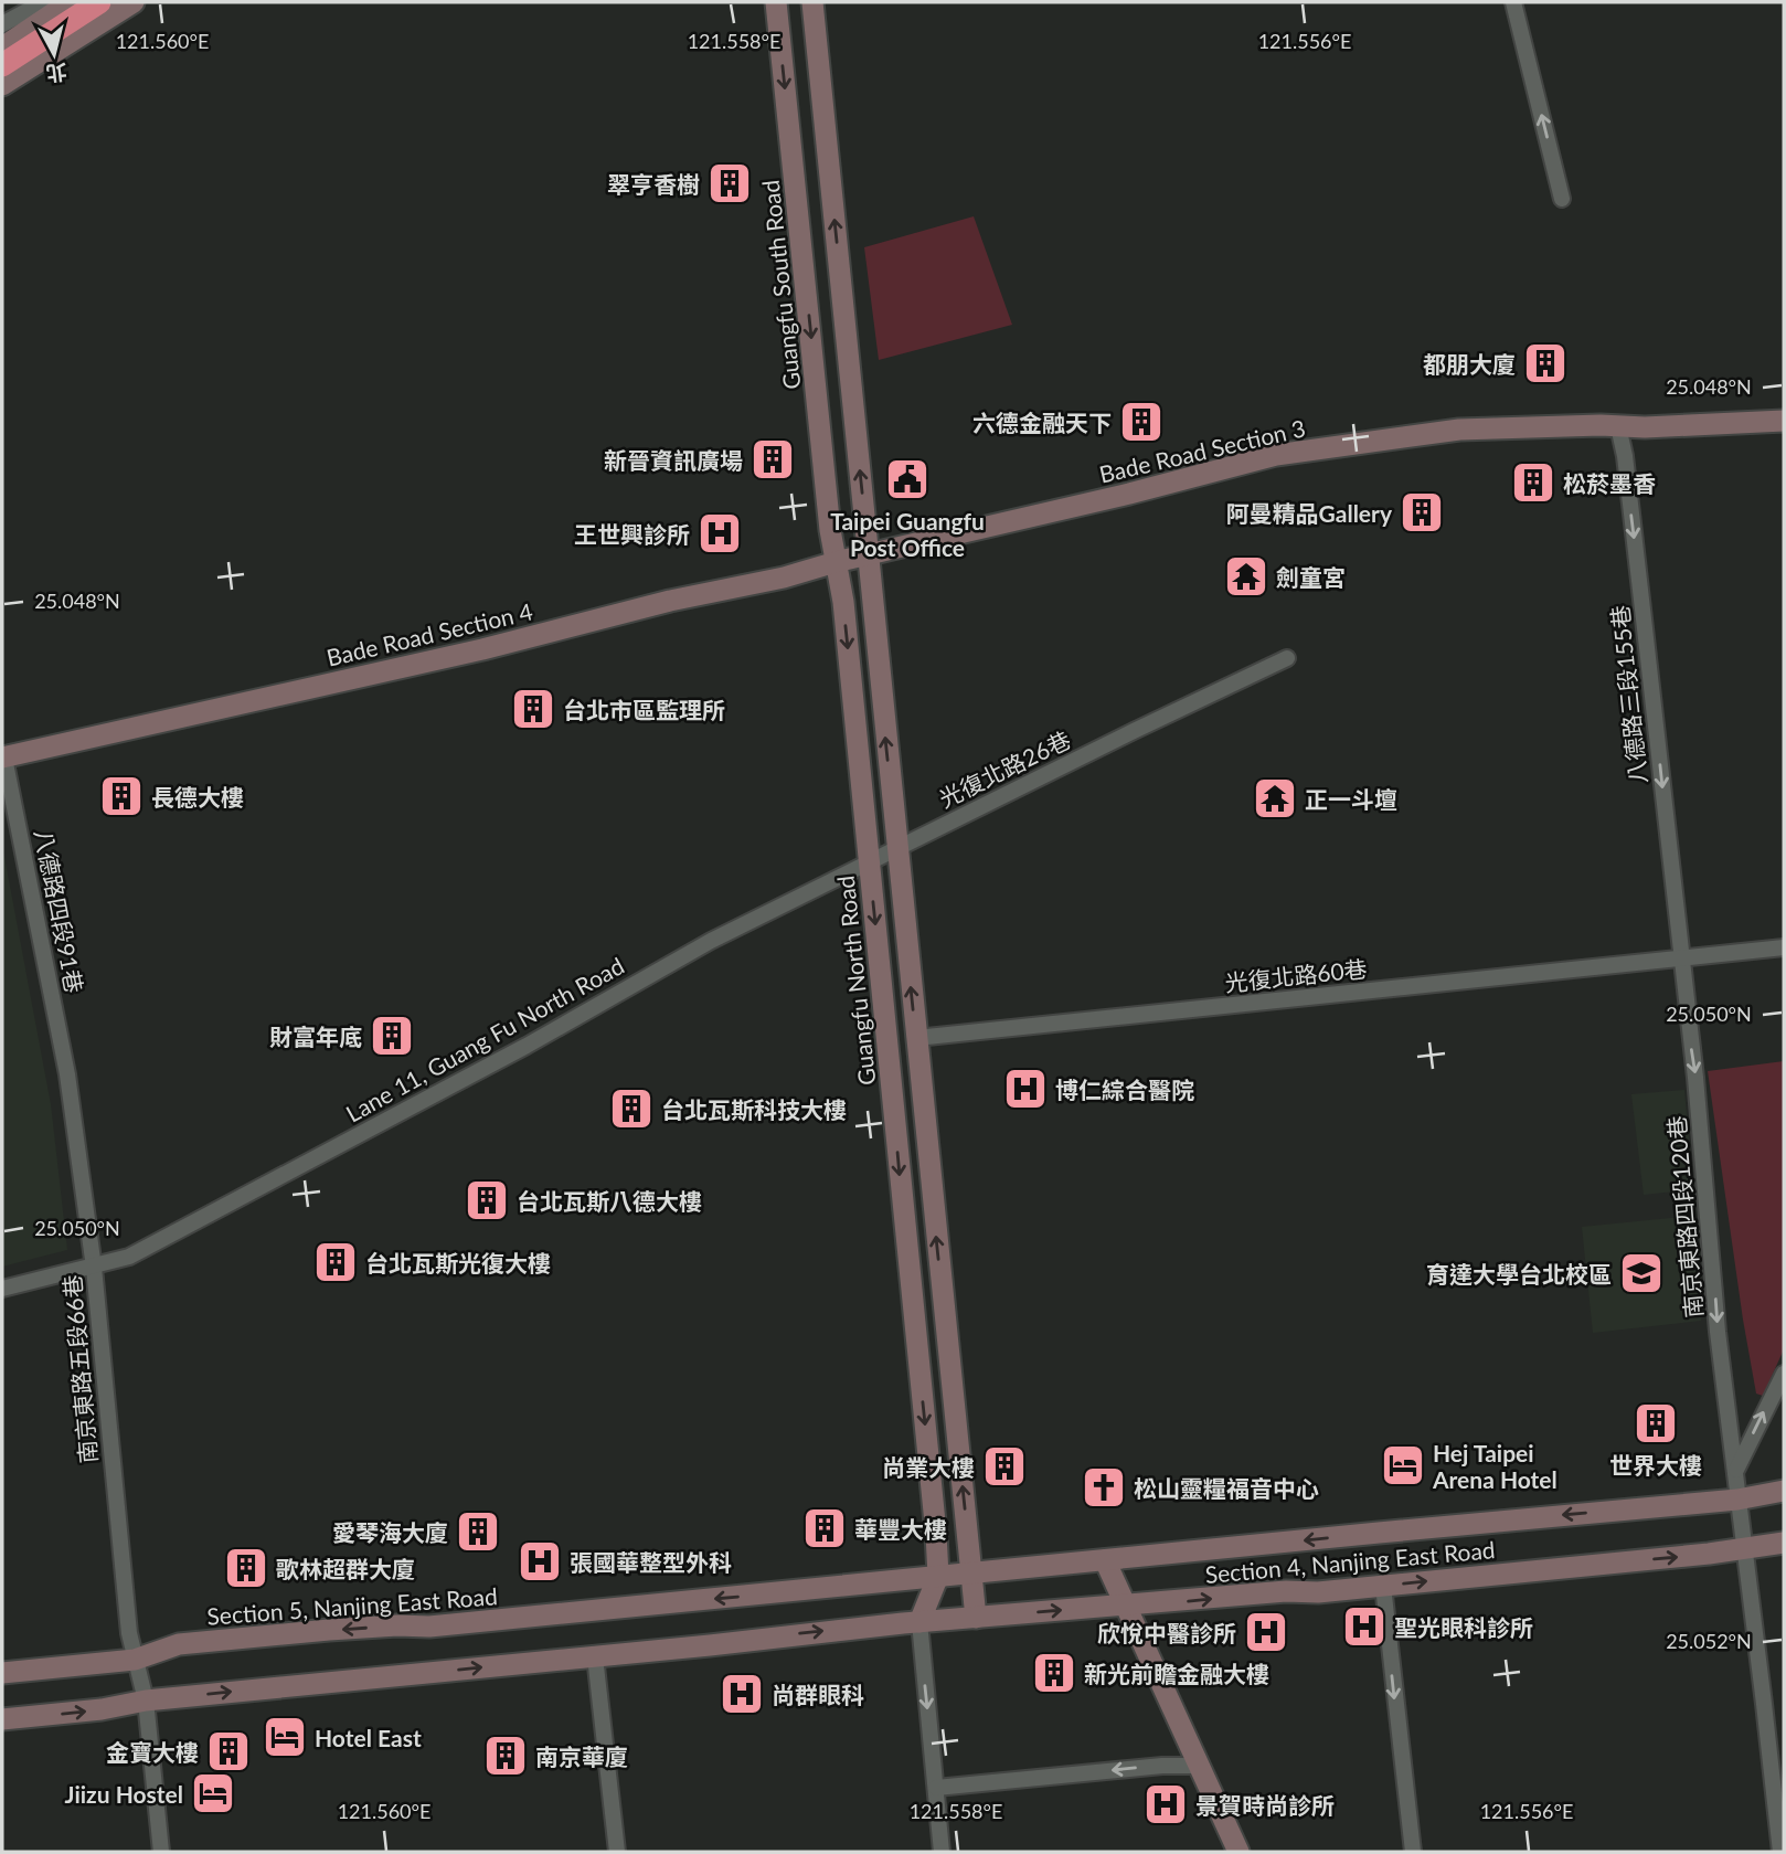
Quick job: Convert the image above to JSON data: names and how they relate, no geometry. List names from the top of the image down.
{
  "streets": {
    "main road": [
      "Guangfu South Road",
      "Bade Road Section 3",
      "Bade Road Section 4",
      "Guangfu North Road",
      "Section 4, Nanjing East Road",
      "Section 5, Nanjing East Road"
    ],
    "street": [
      "八德路三段155巷",
      "光復北路26巷",
      "八德路四段91巷",
      "光復北路60巷",
      "Lane 11, Guang Fu North Road",
      "南京東路四段120巷",
      "南京東路五段66巷"
    ]
  },
  "crossings": [
    ["Guangfu South Road", "Bade Road Section 4"],
    ["Guangfu South Road", "Guangfu North Road"],
    ["Bade Road Section 3", "Bade Road Section 4"],
    ["Bade Road Section 3", "八德路三段155巷"],
    ["Bade Road Section 4", "八德路四段91巷"],
    ["Bade Road Section 4", "Guangfu North Road"],
    ["八德路三段155巷", "光復北路60巷"],
    ["八德路三段155巷", "南京東路四段120巷"],
    ["光復北路26巷", "Lane 11, Guang Fu North Road"],
    ["八德路四段91巷", "南京東路五段66巷"],
    ["光復北路60巷", "南京東路四段120巷"],
    ["Guangfu North Road", "Lane 11, Guang Fu North Road"],
    ["Guangfu North Road", "Section 4, Nanjing East Road"],
    ["Guangfu North Road", "Section 5, Nanjing East Road"],
    ["Lane 11, Guang Fu North Road", "南京東路五段66巷"],
    ["南京東路四段120巷", "Section 4, Nanjing East Road"],
    ["南京東路五段66巷", "Section 5, Nanjing East Road"],
    ["Section 4, Nanjing East Road", "Section 5, Nanjing East Road"]
  ],
  "one_way": ["八德路三段155巷", "南京東路四段120巷"],
  "places": {
    "building": [
      "翠亨香樹",
      "都朋大廈",
      "六德金融天下",
      "新晉資訊廣場",
      "松菸墨香",
      "阿曼精品Gallery",
      "台北市區監理所",
      "長德大樓",
      "財富年底",
      "台北瓦斯科技大樓",
      "台北瓦斯八德大樓",
      "台北瓦斯光復大樓",
      "世界大樓",
      "尚業大樓",
      "華豐大樓",
      "愛琴海大廈",
      "歌林超群大廈",
      "新光前瞻金融大樓",
      "金寶大樓",
      "南京華廈"
    ],
    "public building": ["Taipei Guangfu Post Office"],
    "hospital": [
      "王世興診所",
      "博仁綜合醫院",
      "張國華整型外科",
      "聖光眼科診所",
      "欣悅中醫診所",
      "尚群眼科",
      "景賀時尚診所"
    ],
    "temple": ["劍童宮", "正一斗壇"],
    "school or university": ["育達大學台北校區"],
    "hotel": ["Hej Taipei Arena Hotel", "Hotel East", "Jiizu Hostel"],
    "church": ["松山靈糧福音中心"]
  },
  "north": "bottom",
  "coordinates": [
    "121.560°E",
    "121.558°E",
    "121.556°E",
    "25.048°N",
    "25.050°N",
    "25.052°N"
  ]
}
